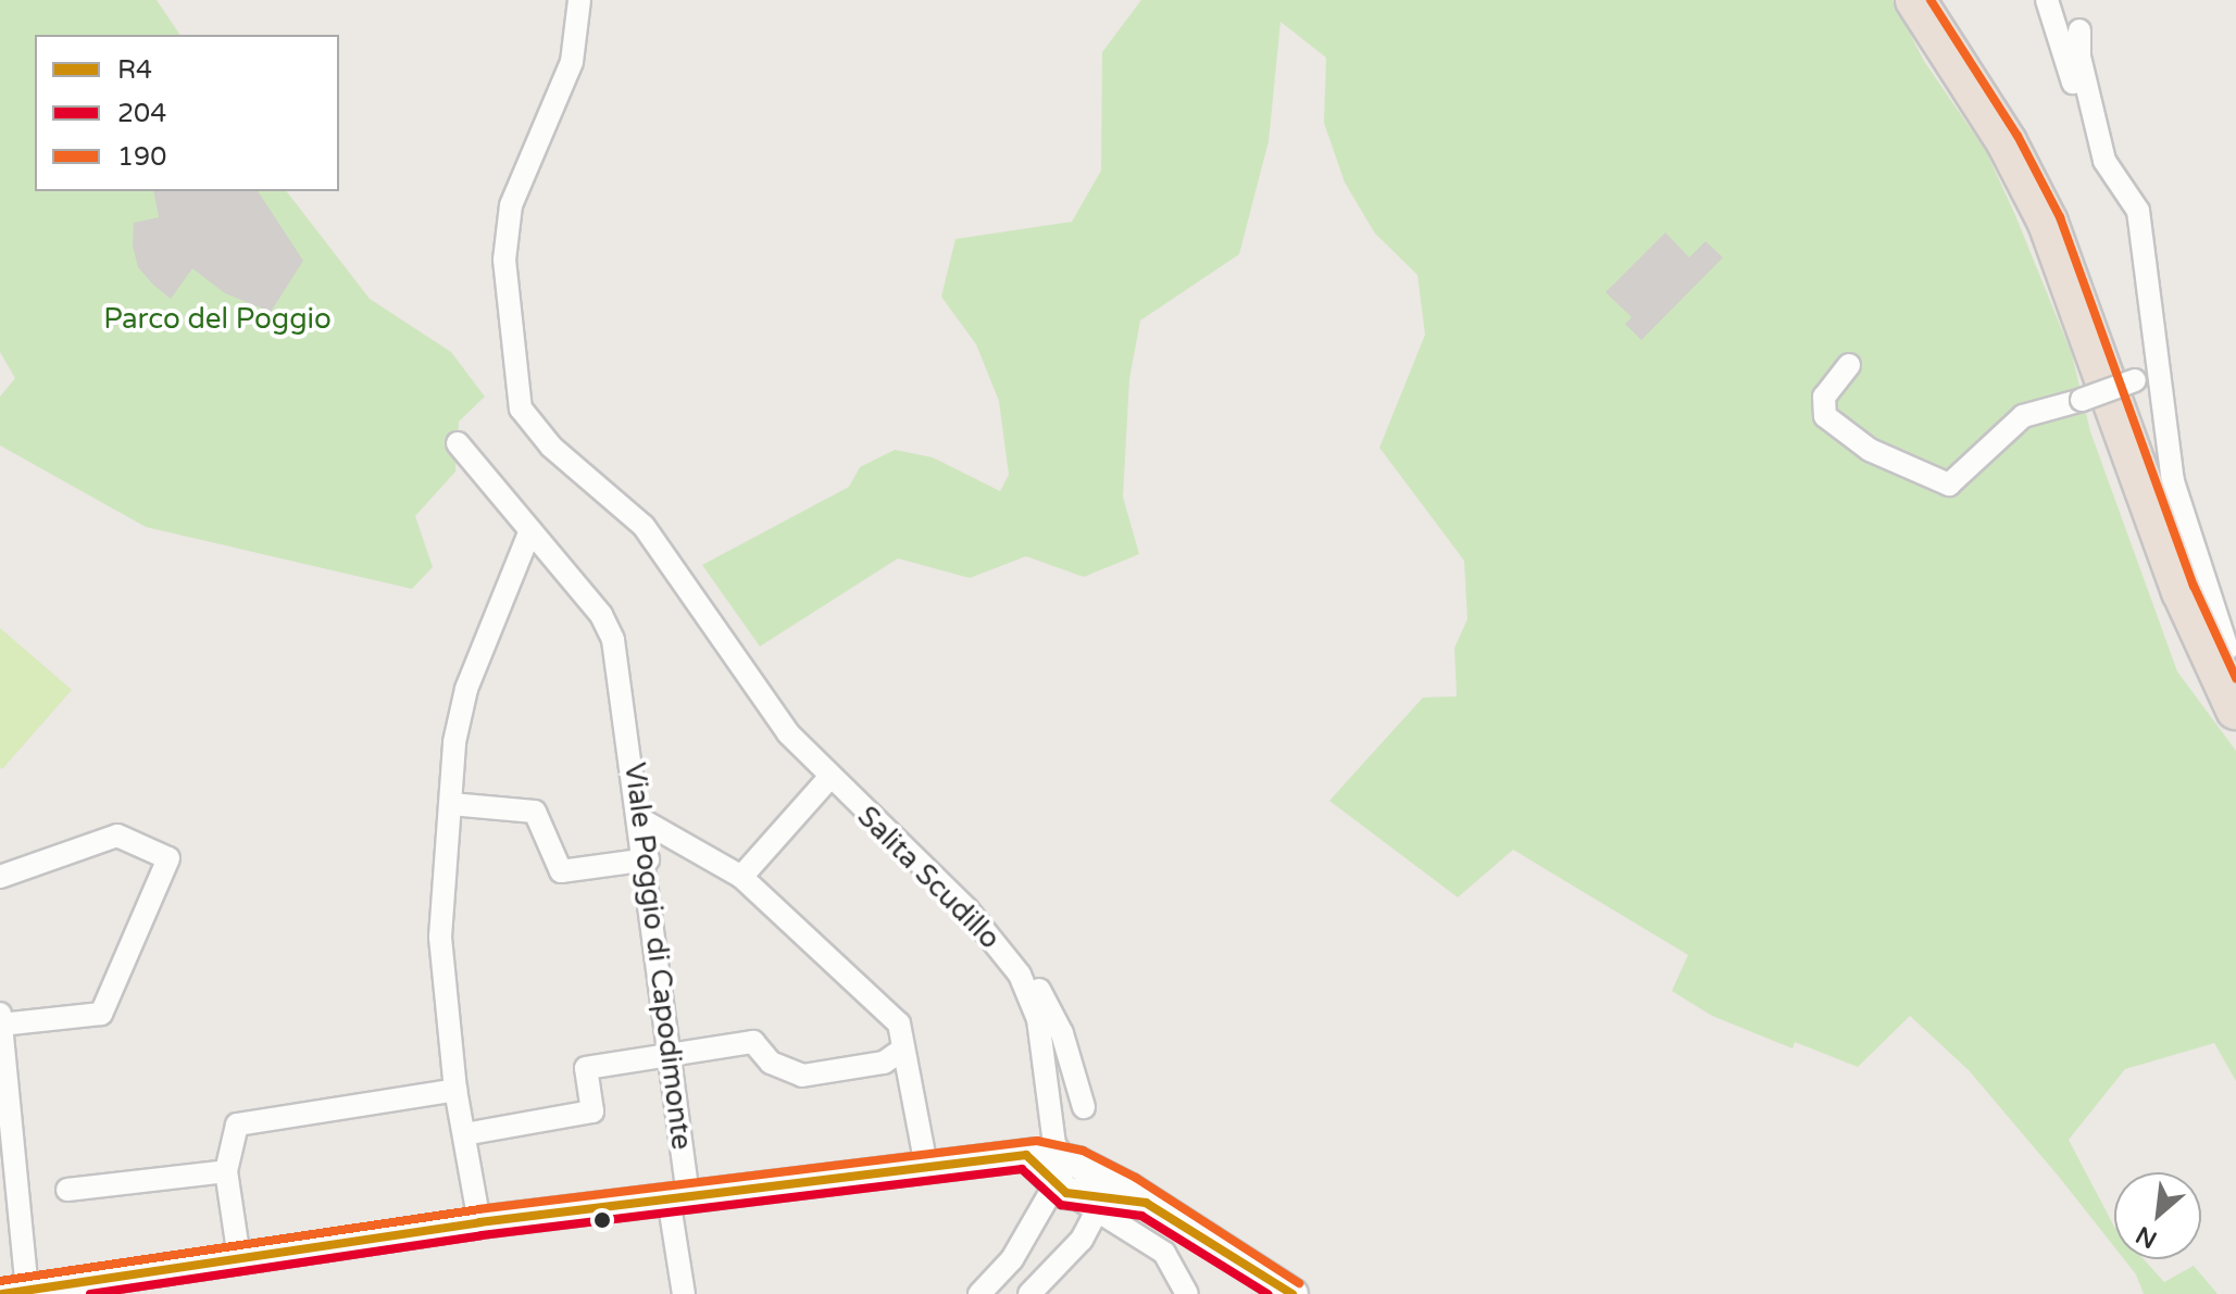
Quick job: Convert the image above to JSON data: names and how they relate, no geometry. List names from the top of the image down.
{
  "streets": {
    "street": ["Salita Scudillo", "Viale Poggio di Capodimonte"]
  },
  "parks": ["Parco del Poggio"],
  "lines": ["transit line 190", "transit line R4", "transit line 204"],
  "legend": ["R4", "204", "190"],
  "north": "bottom left"
}
